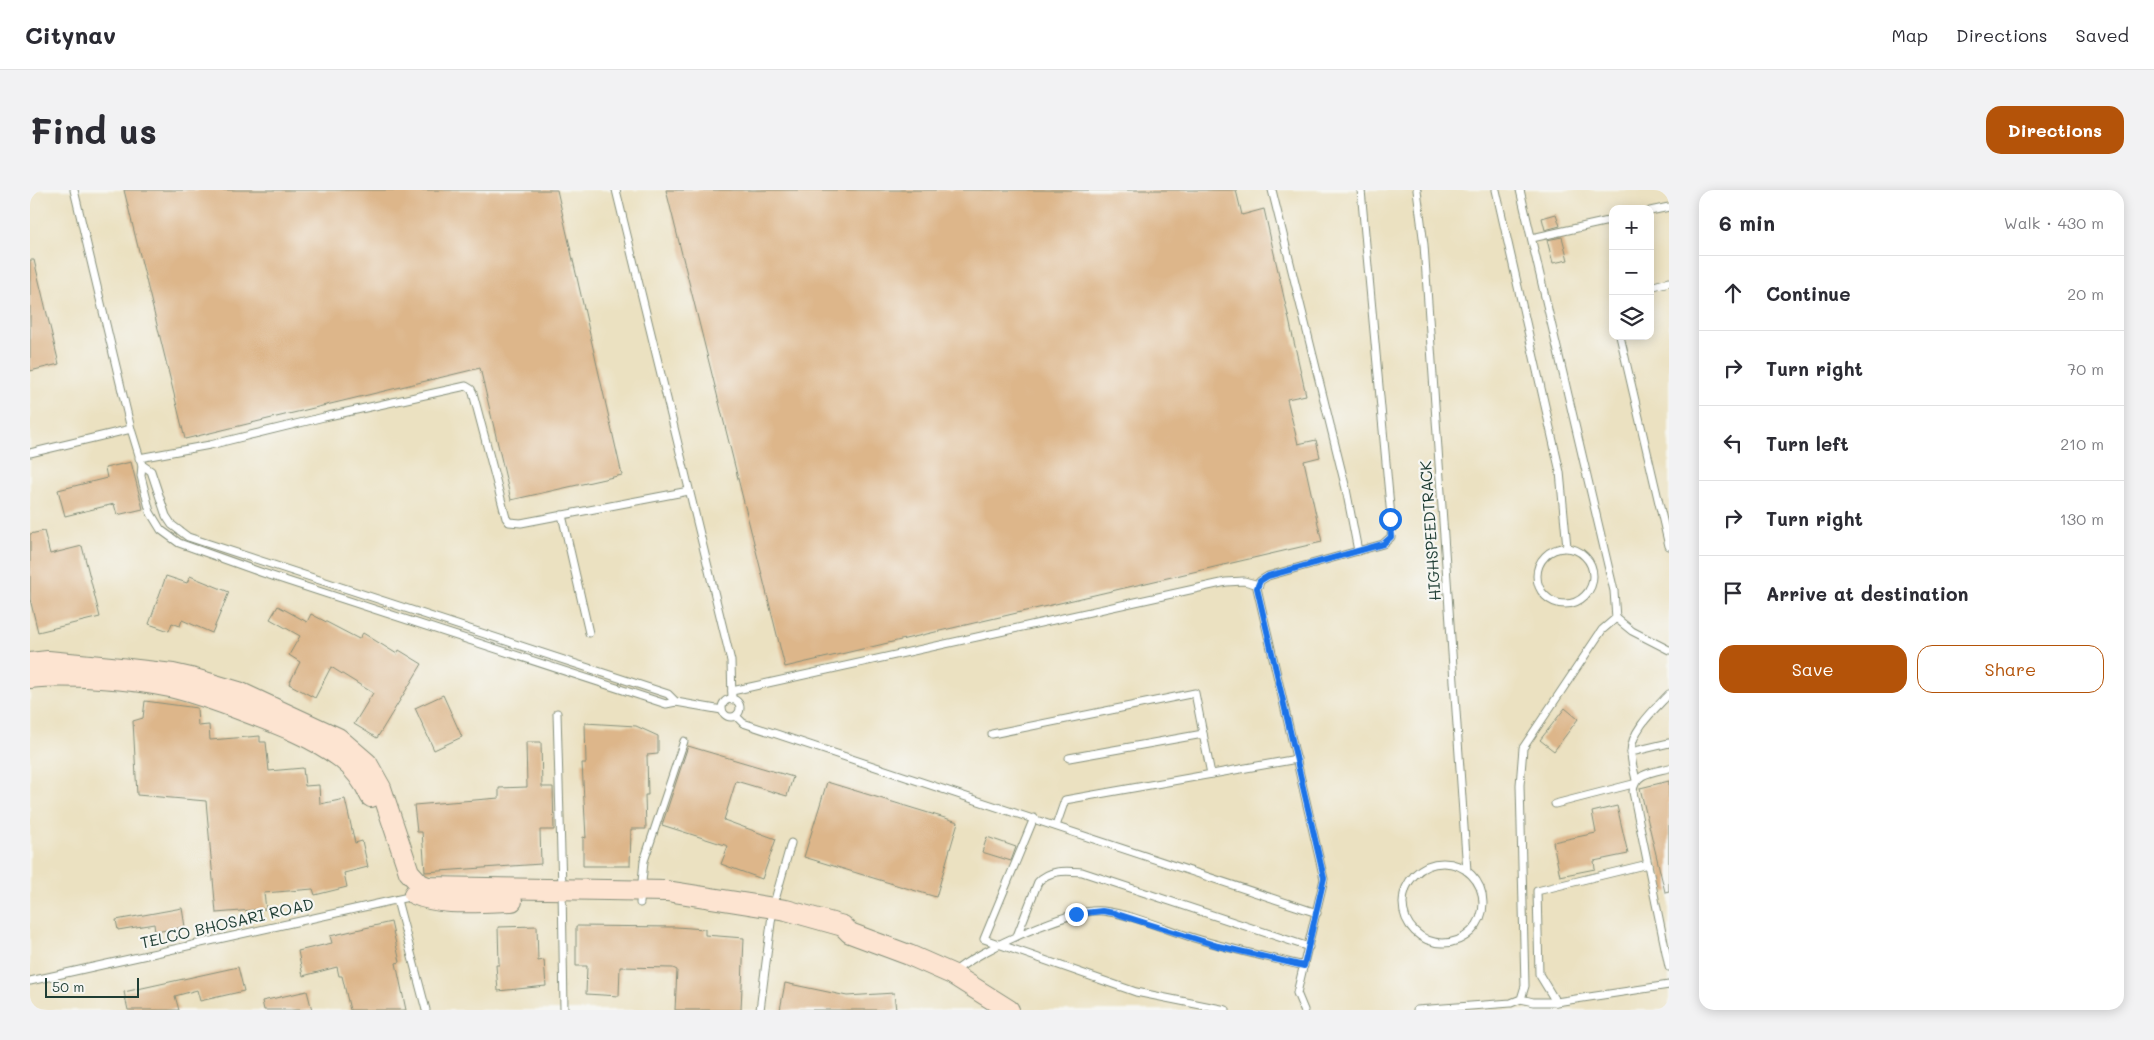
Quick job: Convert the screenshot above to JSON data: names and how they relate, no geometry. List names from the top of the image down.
{
  "streets": {
    "lane": ["HIGHSPEEDTRACK", "TELCO BHOSARI ROAD"]
  },
  "scale_bar": "50 m",
  "page": {
    "header": "Citynav",
    "nav": ["Map", "Directions", "Saved"],
    "buttons": [
      "Directions",
      ["Save", "Share"]
    ],
    "title": "Find us",
    "heading": ["6 min", "Walk · 430 m"],
    "map_buttons": ["+", "−"],
    "list": [
      ["Continue", "20 m"],
      ["Turn right", "70 m"],
      ["Turn left", "210 m"],
      ["Turn right", "130 m"],
      "Arrive at destination"
    ],
    "scale": "50 m"
  }
}
